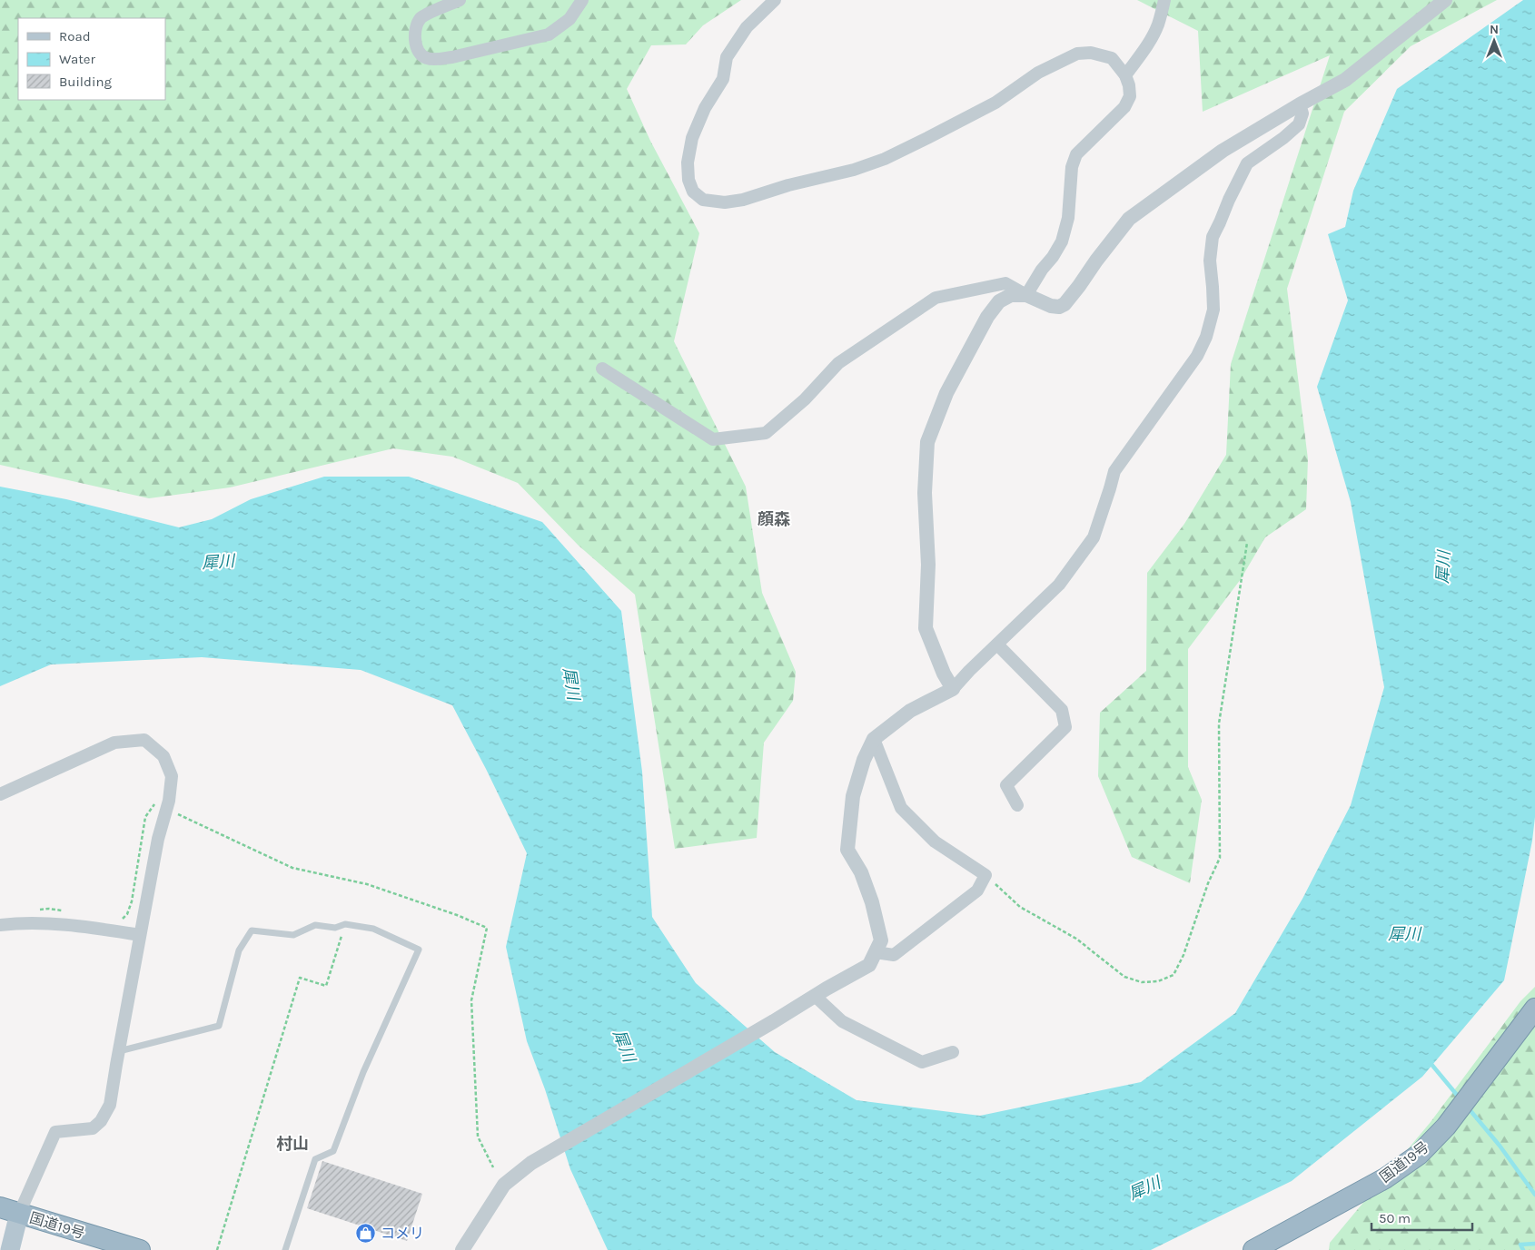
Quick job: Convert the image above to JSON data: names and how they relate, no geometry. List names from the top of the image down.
{
  "streets": {
    "highway": ["国道19号"]
  },
  "districts": ["顔森", "村山"],
  "water": ["犀川"],
  "places": {
    "shop": ["コメリ"]
  },
  "legend": ["Road", "Water", "Building"],
  "scale_bar": "50 m",
  "north": "top"
}
